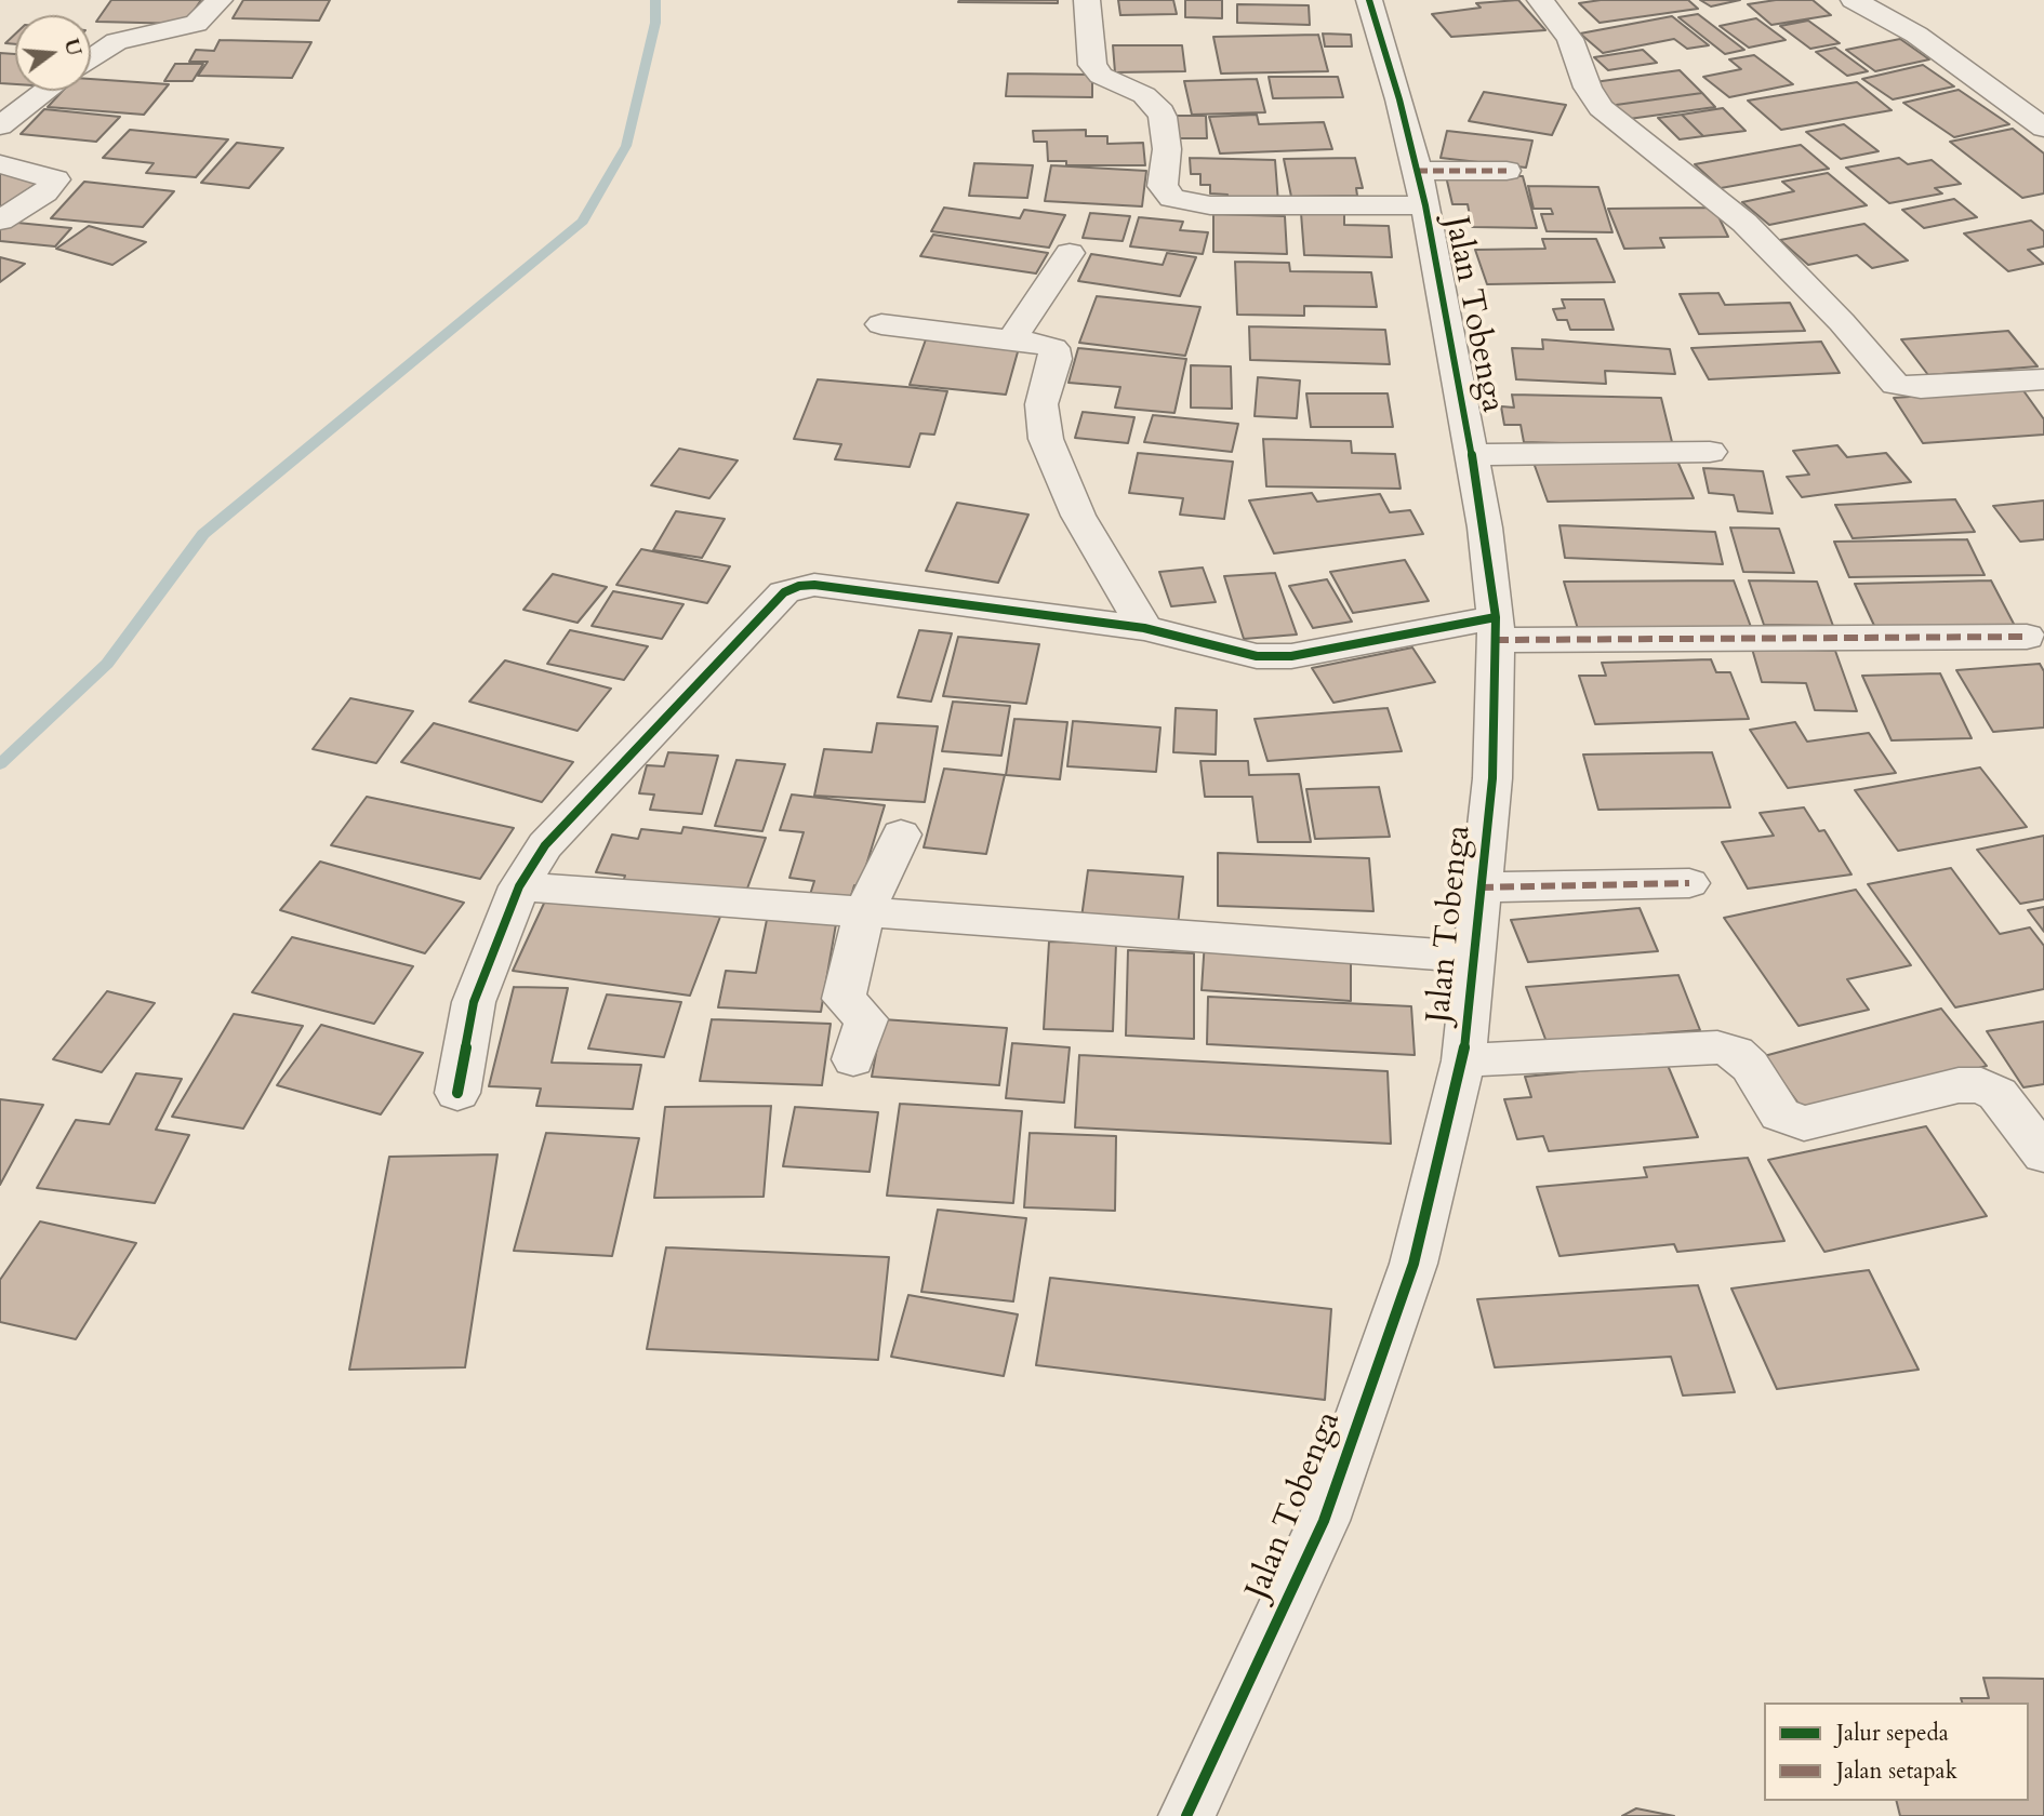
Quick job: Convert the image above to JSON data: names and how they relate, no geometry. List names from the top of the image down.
{
  "streets": {
    "street": ["Jalan Tobenga"]
  },
  "legend": ["Jalur sepeda", "Jalan setapak"],
  "north": "right"
}
